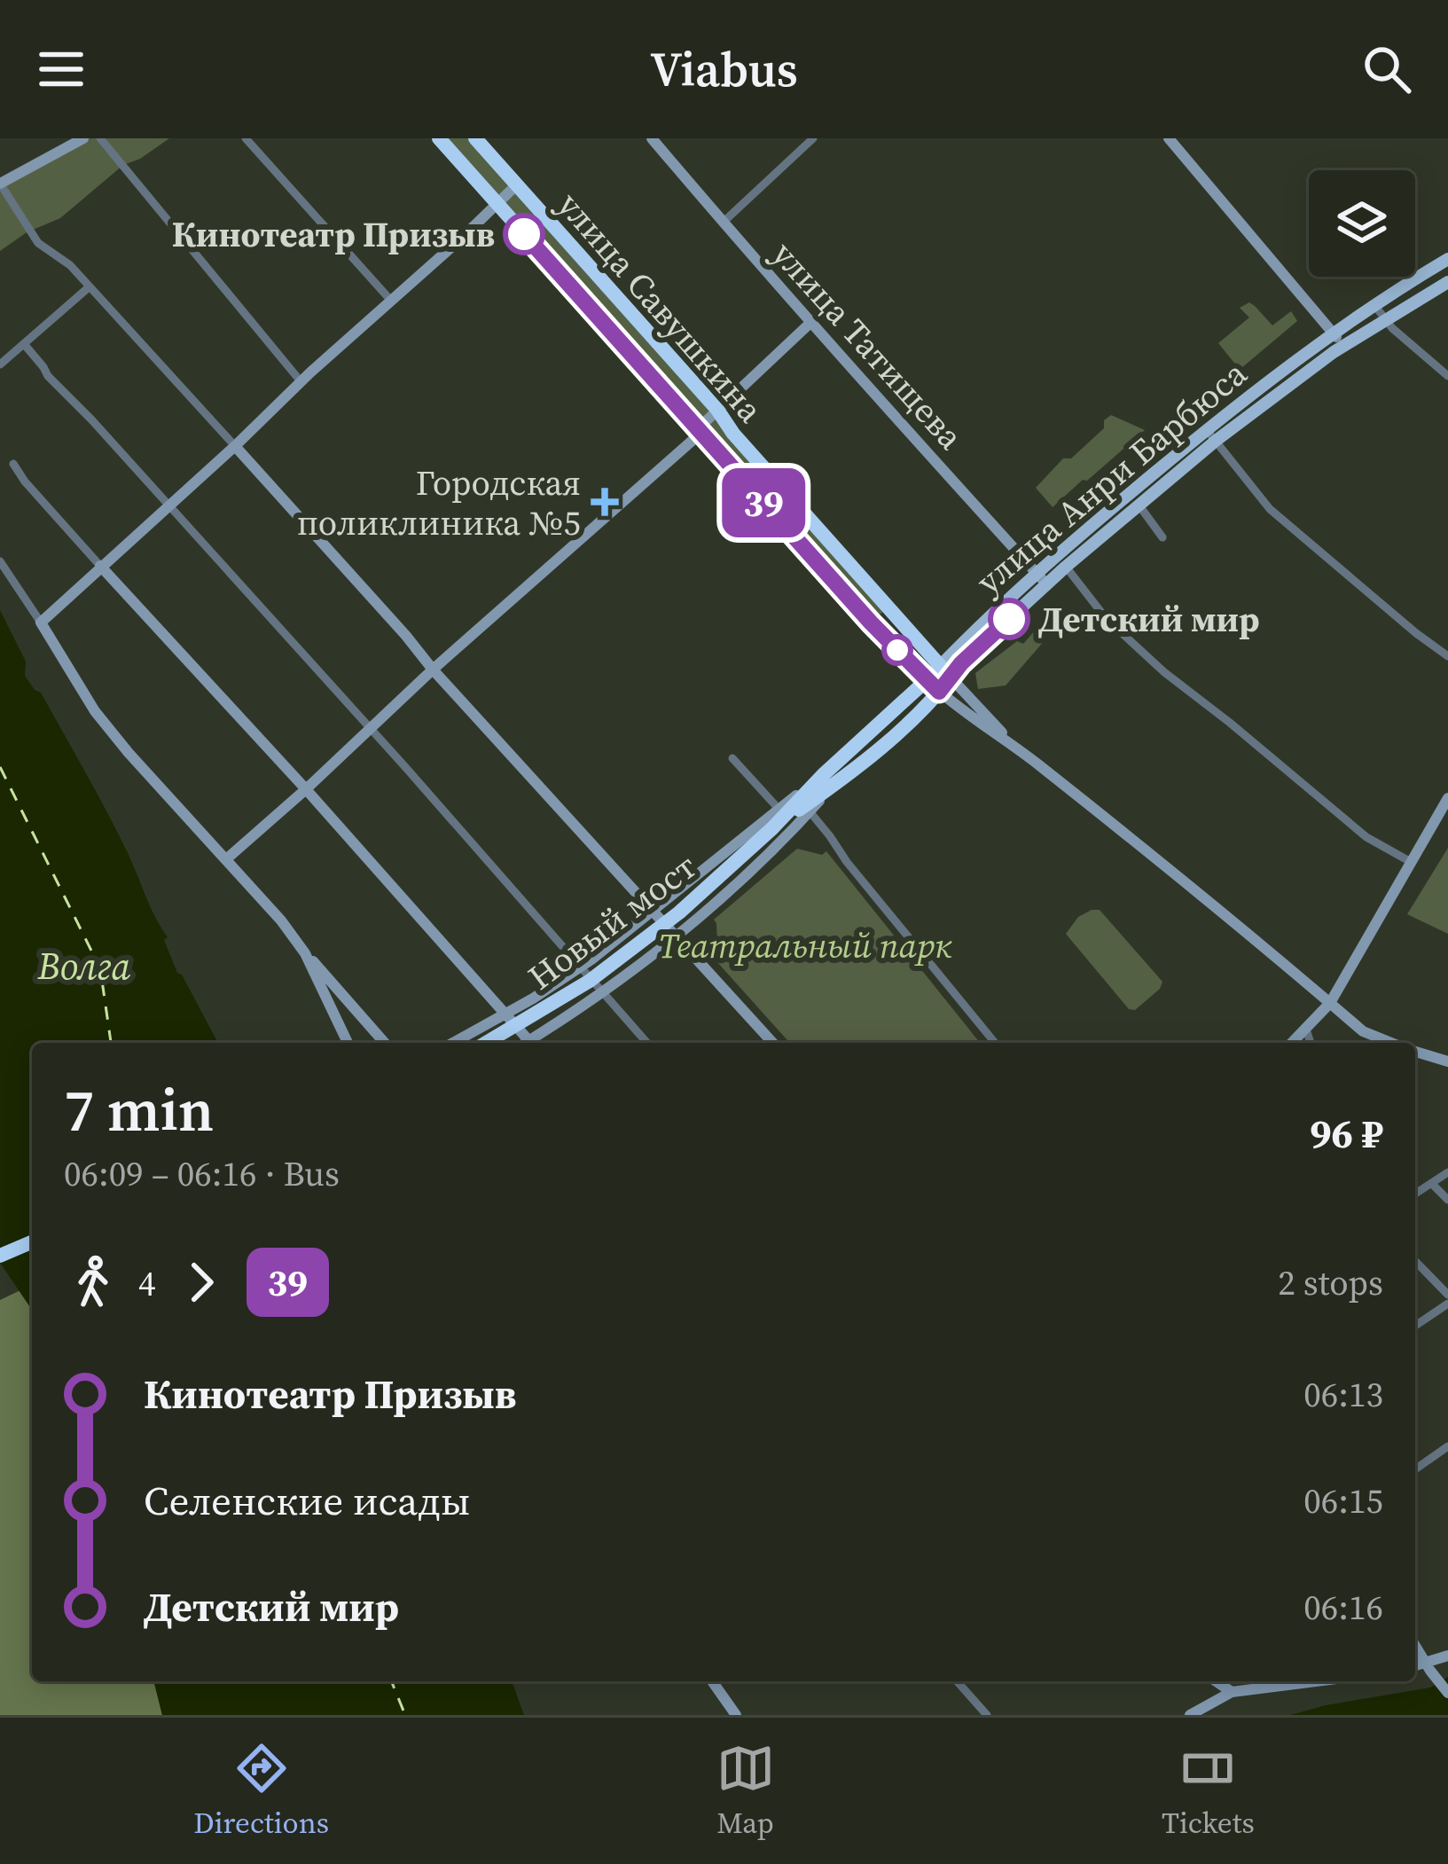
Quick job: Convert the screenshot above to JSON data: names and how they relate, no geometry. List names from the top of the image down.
{
  "streets": {
    "highway": ["улица Савушкина", "улица Анри Барбюса", "Новый мост"],
    "street": ["улица Татищева"]
  },
  "crossings": [
    ["улица Савушкина", "улица Анри Барбюса"],
    ["улица Татищева", "улица Анри Барбюса"],
    ["улица Анри Барбюса", "Новый мост"]
  ],
  "water": ["Волга"],
  "parks": ["Театральный парк"],
  "places": {
    "other": ["Кинотеатр Призыв", "Детский мир"],
    "health": ["Городская поликлиника №5"]
  },
  "lines": ["bus line 39"],
  "page": {
    "header": "Viabus",
    "on_map": "39",
    "heading": ["7 min", "06:09 – 06:16 · Bus", "96 ₽"],
    "legs": ["4", "39", "2 stops"],
    "list": [
      {
        "name": "Кинотеатр Призыв",
        "value": "06:13"
      },
      {
        "name": "Селенские исады",
        "value": "06:15"
      },
      {
        "name": "Детский мир",
        "value": "06:16"
      }
    ],
    "tabs": ["Directions", "Map", "Tickets"]
  }
}
